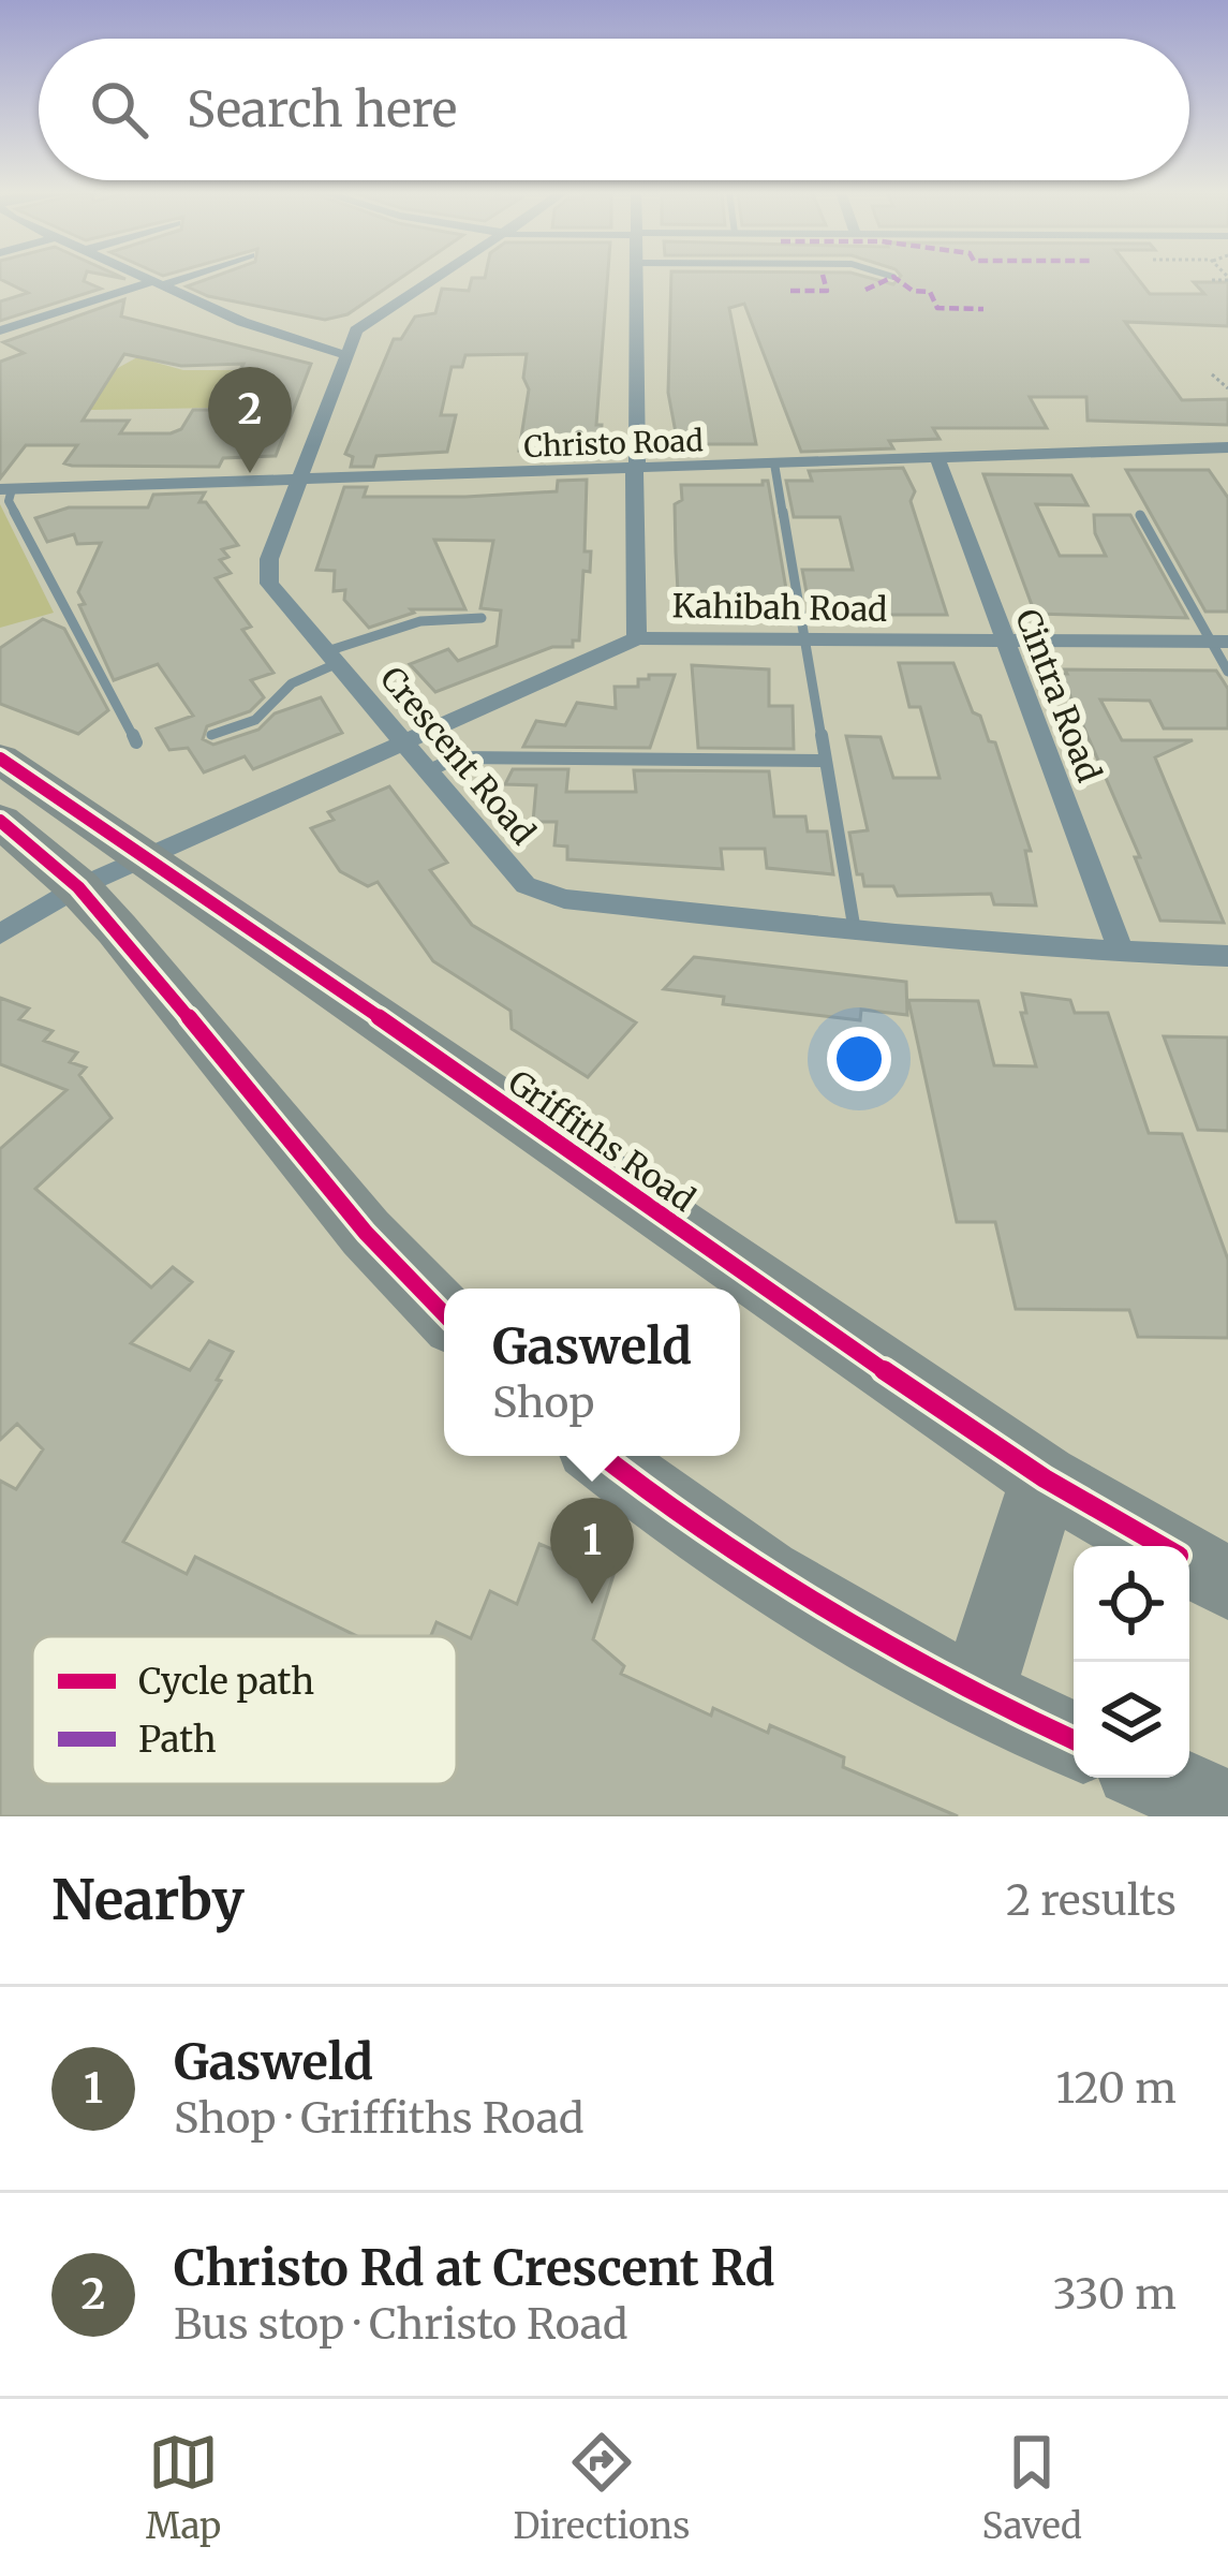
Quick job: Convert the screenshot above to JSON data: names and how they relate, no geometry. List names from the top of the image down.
{
  "streets": {
    "highway": ["Griffiths Road"],
    "street": [
      "Christo Road",
      "Kahibah Road",
      "Cintra Road",
      "Crescent Road"
    ]
  },
  "crossings": [
    ["Christo Road", "Cintra Road"],
    ["Christo Road", "Crescent Road"],
    ["Kahibah Road", "Cintra Road"],
    ["Kahibah Road", "Crescent Road"],
    ["Kahibah Road", "Griffiths Road"],
    ["Cintra Road", "Crescent Road"]
  ],
  "legend": ["Cycle path", "Path"],
  "page": {
    "search": "Search here",
    "pins": ["2", "1"],
    "popup": ["Gasweld", "Shop"],
    "heading": ["Nearby", "2 results"],
    "list": [
      {
        "mark": "1",
        "name": "Gasweld",
        "note": "Shop · Griffiths Road",
        "value": "120 m"
      },
      {
        "mark": "2",
        "name": "Christo Rd at Crescent Rd",
        "note": "Bus stop · Christo Road",
        "value": "330 m"
      }
    ],
    "nav": ["Map", "Directions", "Saved"]
  }
}
